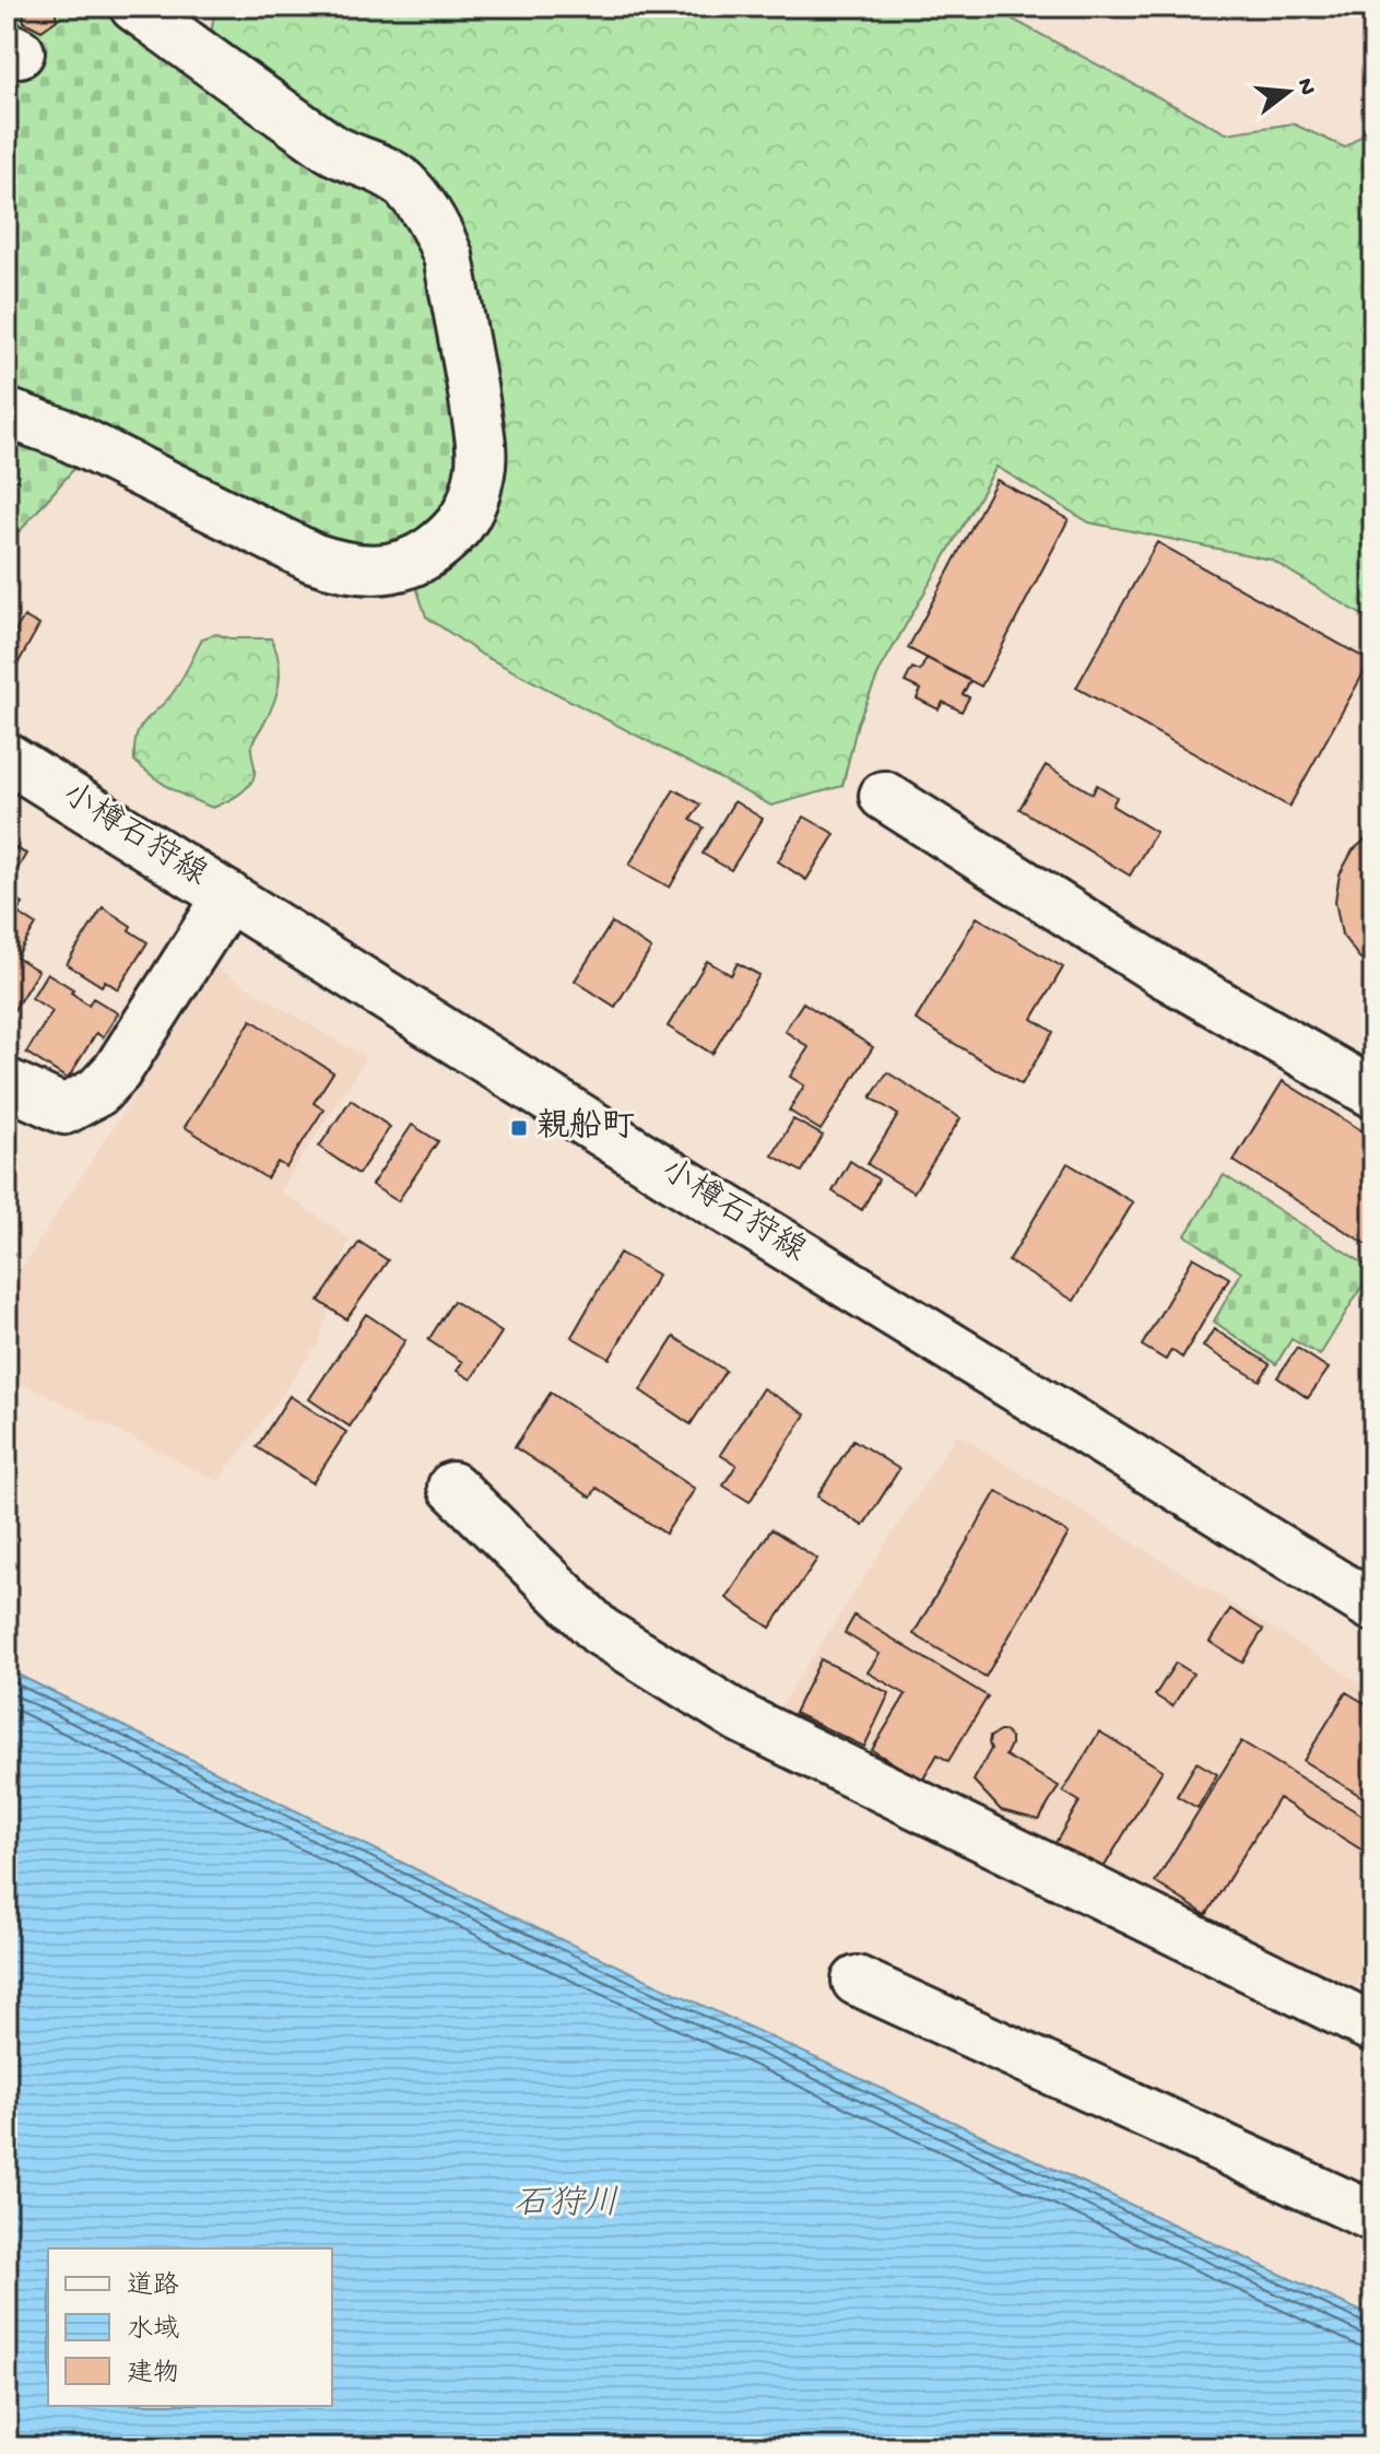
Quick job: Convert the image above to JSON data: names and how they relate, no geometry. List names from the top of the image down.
{
  "streets": {
    "main road": ["小樽石狩線"]
  },
  "water": ["石狩川"],
  "places": {
    "transit": ["親船町"]
  },
  "legend": ["道路", "水域", "建物"],
  "north": "right"
}
